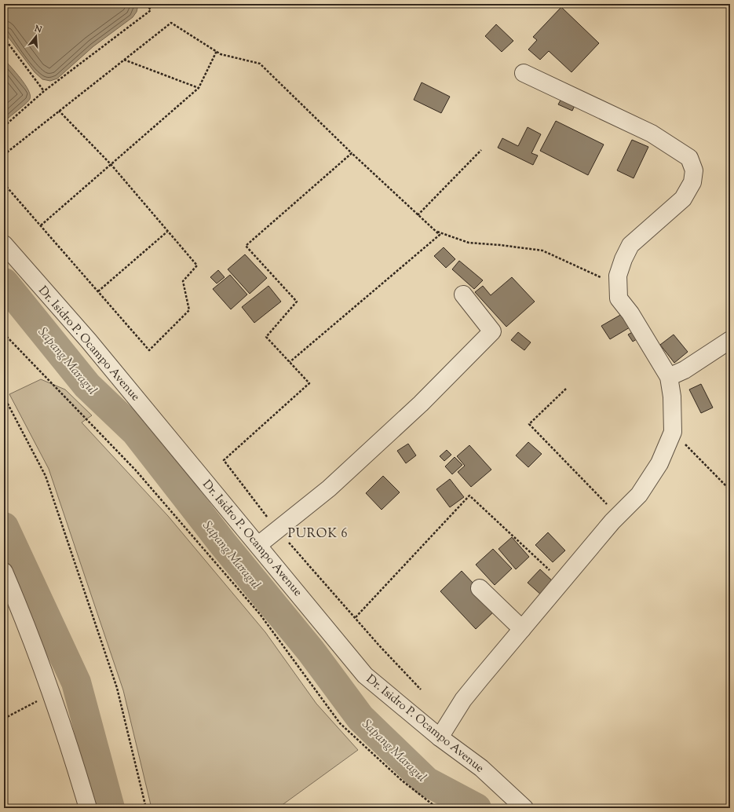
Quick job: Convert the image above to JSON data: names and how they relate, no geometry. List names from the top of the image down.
{
  "streets": {
    "street": ["Dr. Isidro P. Ocampo Avenue"]
  },
  "districts": ["PUROK 6"],
  "water": ["Sapang Maragul"],
  "north": "top"
}
